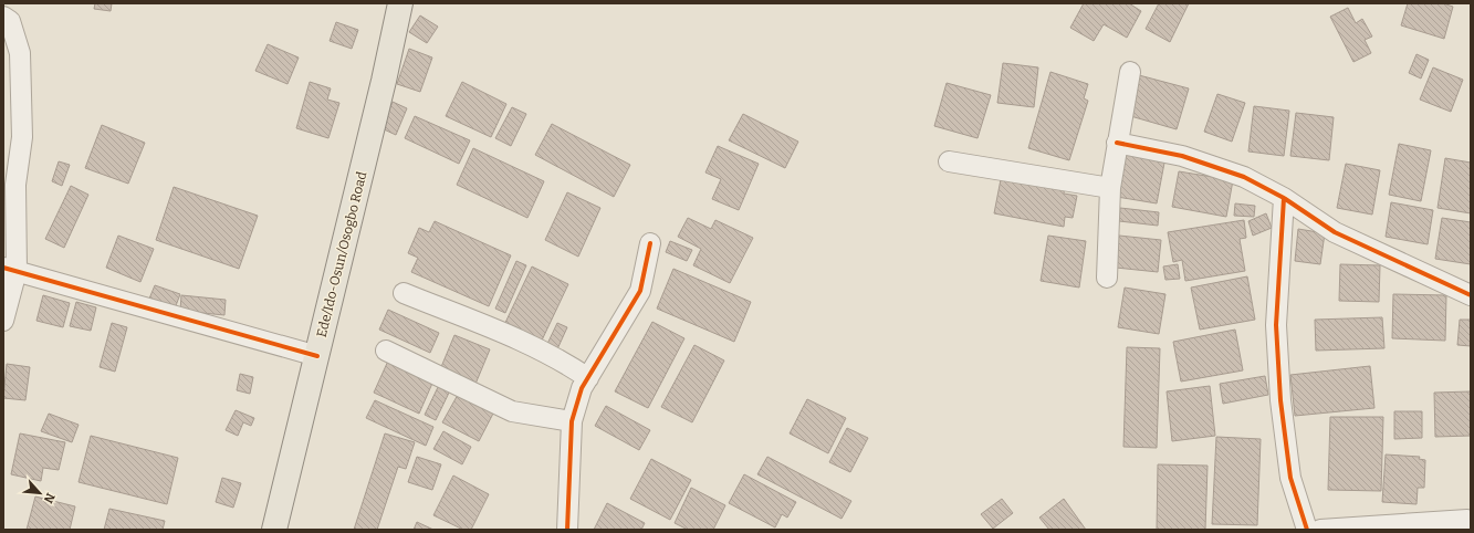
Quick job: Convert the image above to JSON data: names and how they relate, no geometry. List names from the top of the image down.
{
  "streets": {
    "main road": ["Ede/Ido-Osun/Osogbo Road"]
  },
  "north": "bottom right"
}
